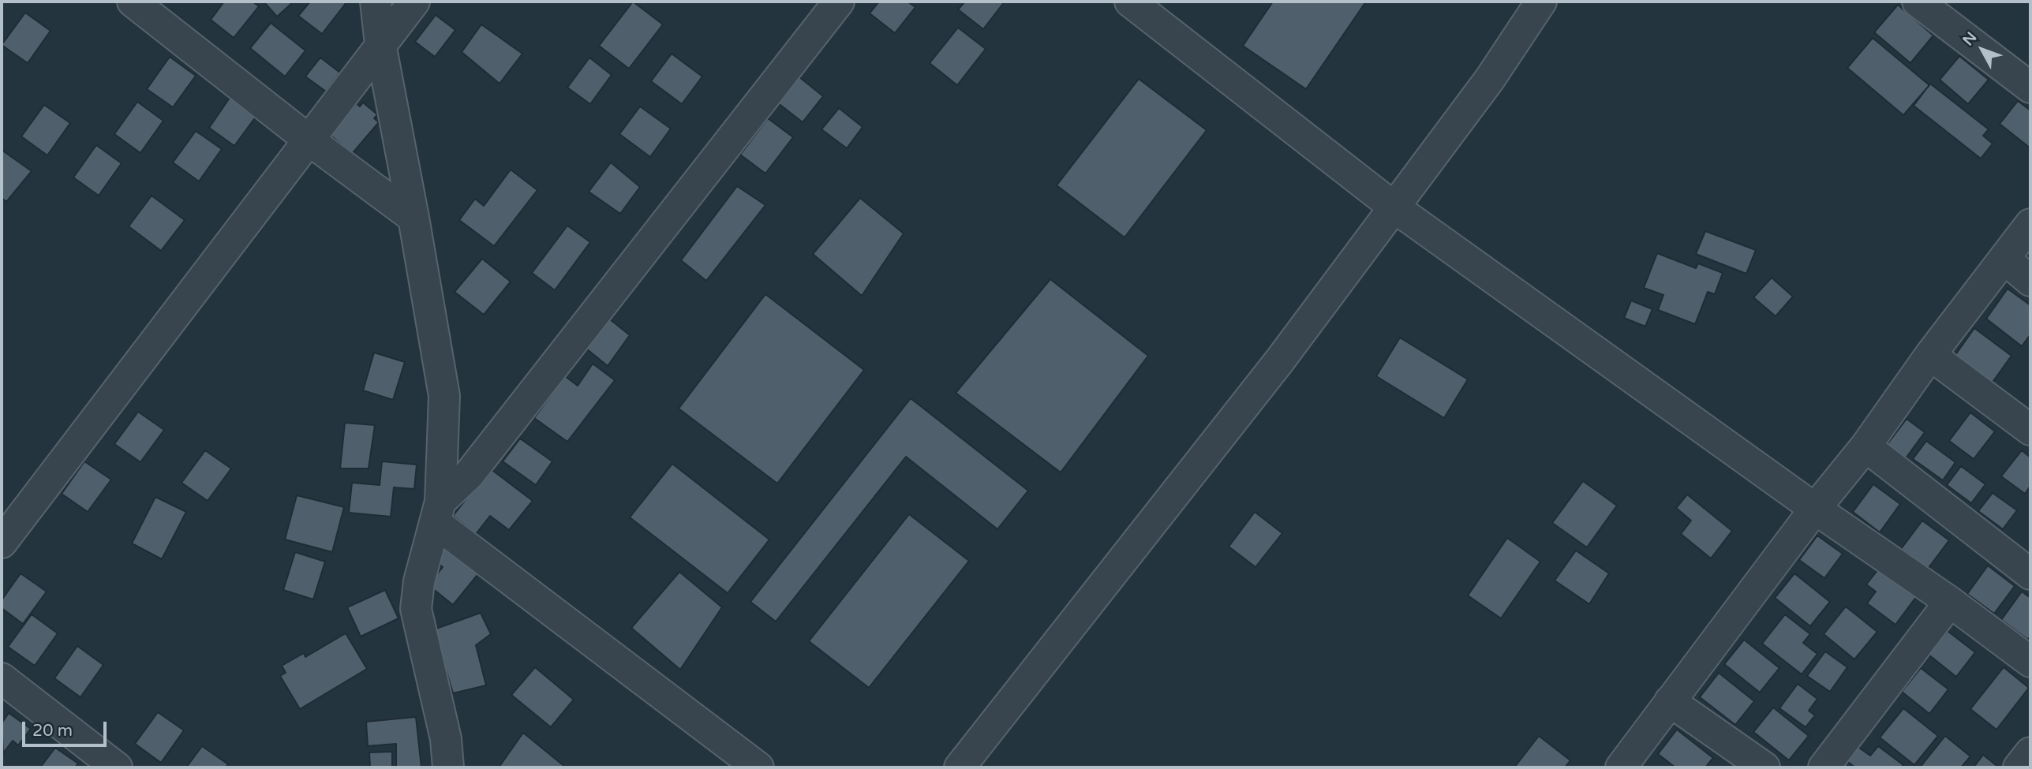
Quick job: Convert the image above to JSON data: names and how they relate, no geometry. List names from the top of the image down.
{
  "scale_bar": "20 m",
  "north": "top left"
}
